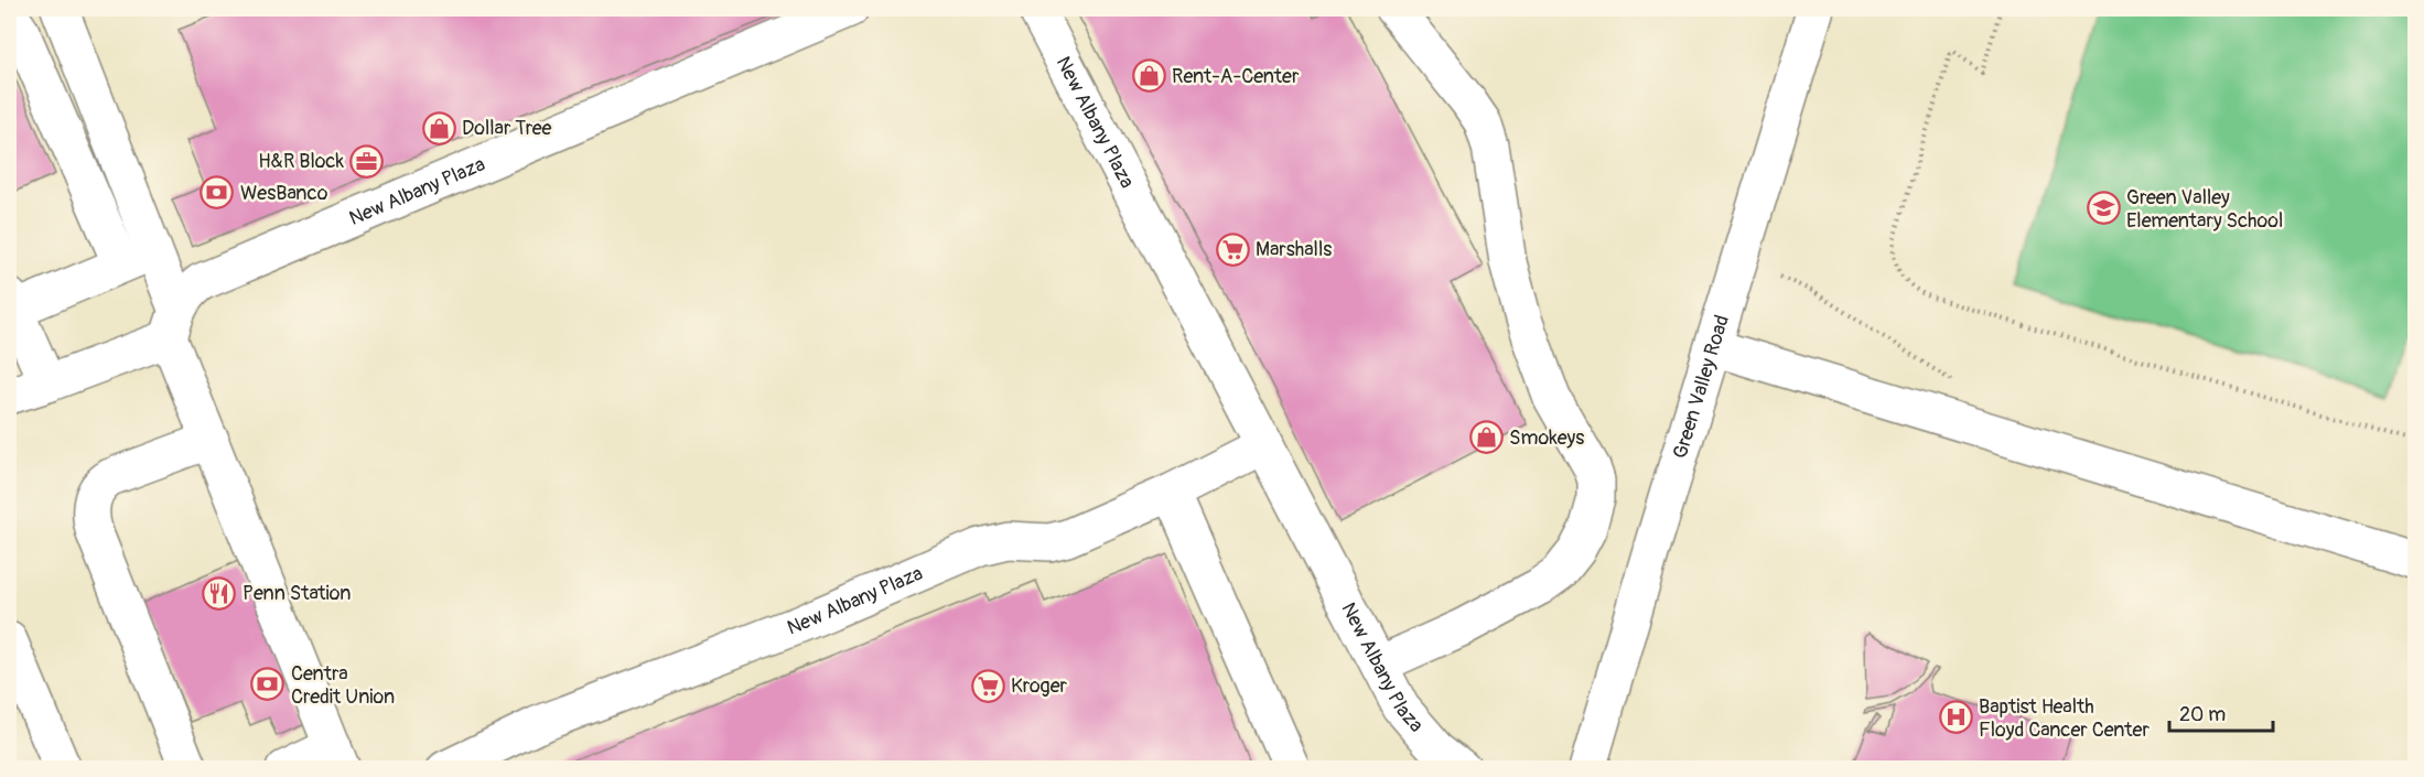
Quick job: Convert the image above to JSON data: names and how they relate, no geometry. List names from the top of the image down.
{
  "streets": {
    "street": ["New Albany Plaza", "Green Valley Road"]
  },
  "places": {
    "shop": ["Rent-A-Center", "Dollar Tree", "Smokeys"],
    "office": ["H&R Block"],
    "bank": ["WesBanco", "Centra Credit Union"],
    "school or university": ["Green Valley Elementary School"],
    "supermarket": ["Marshalls", "Kroger"],
    "restaurant": ["Penn Station"],
    "hospital": ["Baptist Health Floyd Cancer Center"]
  },
  "scale_bar": "20 m"
}
